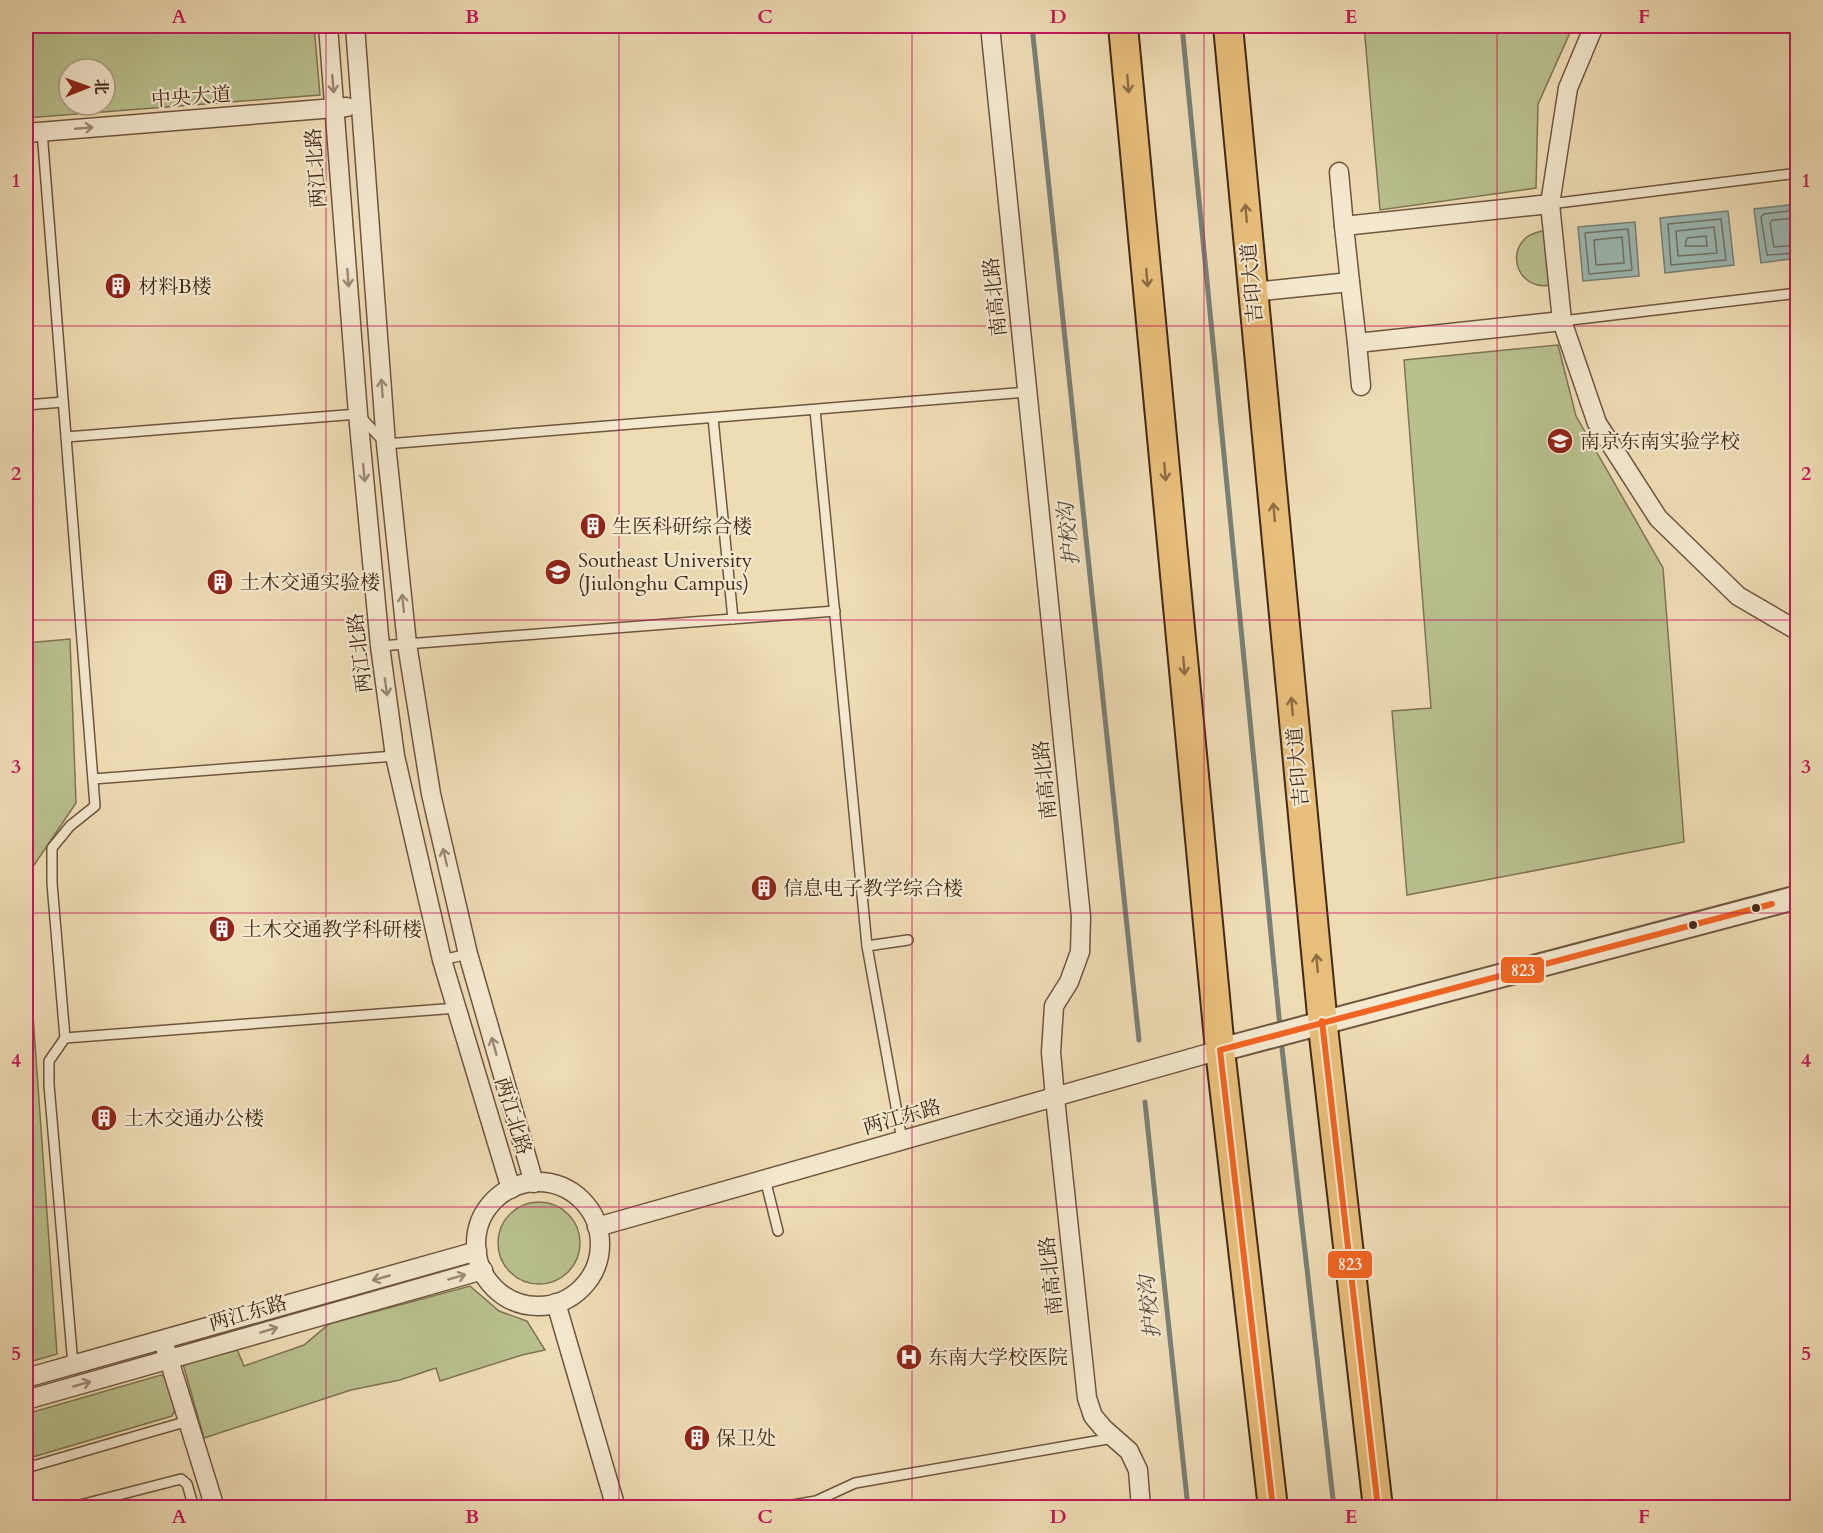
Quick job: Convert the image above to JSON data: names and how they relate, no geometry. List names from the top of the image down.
{
  "streets": {
    "main road": ["吉印大道"],
    "street": [
      "中央大道",
      "两江北路",
      "南高北路",
      "两江东路"
    ]
  },
  "crossings": [
    ["中央大道", "两江北路"],
    ["两江北路", "两江东路"],
    ["南高北路", "两江东路"]
  ],
  "one_way": ["中央大道"],
  "water": ["护校沟"],
  "places": {
    "building": [
      "材料B楼",
      "生医科研综合楼",
      "土木交通实验楼",
      "信息电子教学综合楼",
      "土木交通教学科研楼",
      "土木交通办公楼",
      "保卫处"
    ],
    "school or university": ["南京东南实验学校", "Southeast University (Jiulonghu Campus)"],
    "hospital": ["东南大学校医院"]
  },
  "lines": ["transit line 823"],
  "north": "right",
  "grid": {
    "columns": [
      "A",
      "B",
      "C",
      "D",
      "E",
      "F"
    ],
    "rows": [
      "1",
      "2",
      "3",
      "4",
      "5"
    ]
  }
}
